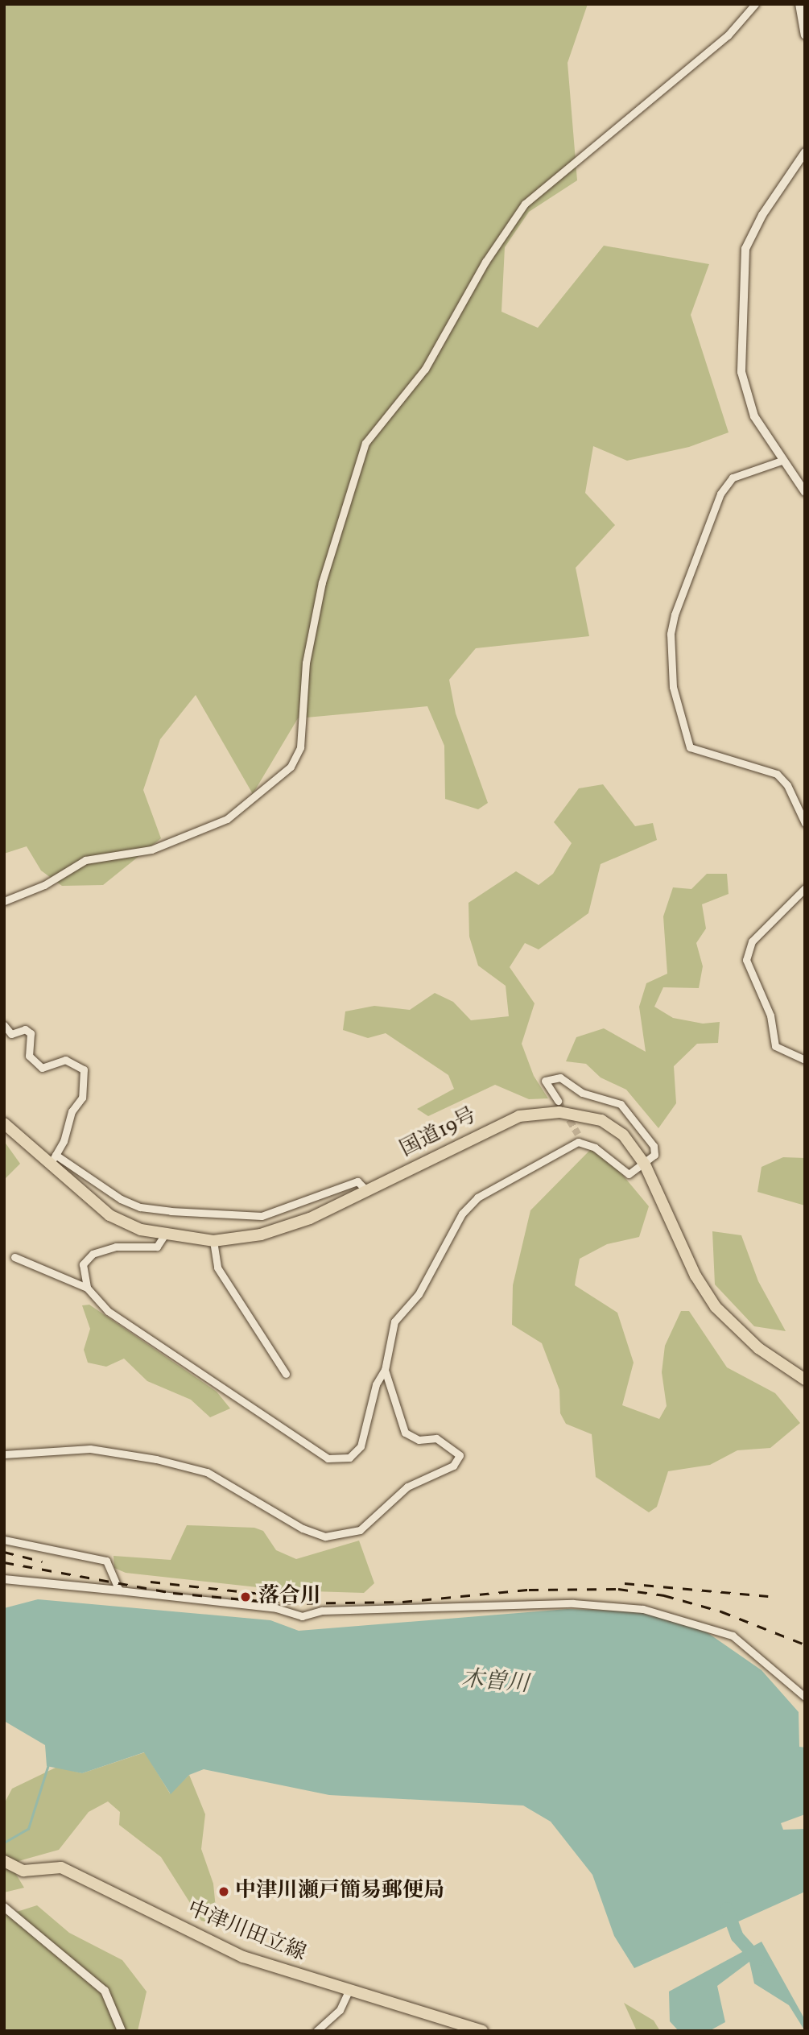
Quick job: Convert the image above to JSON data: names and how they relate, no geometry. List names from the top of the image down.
{
  "streets": {
    "main road": ["国道19号", "中津川田立線"]
  },
  "water": ["木曽川"],
  "places": ["落合川", "中津川瀬戸簡易郵便局"]
}
